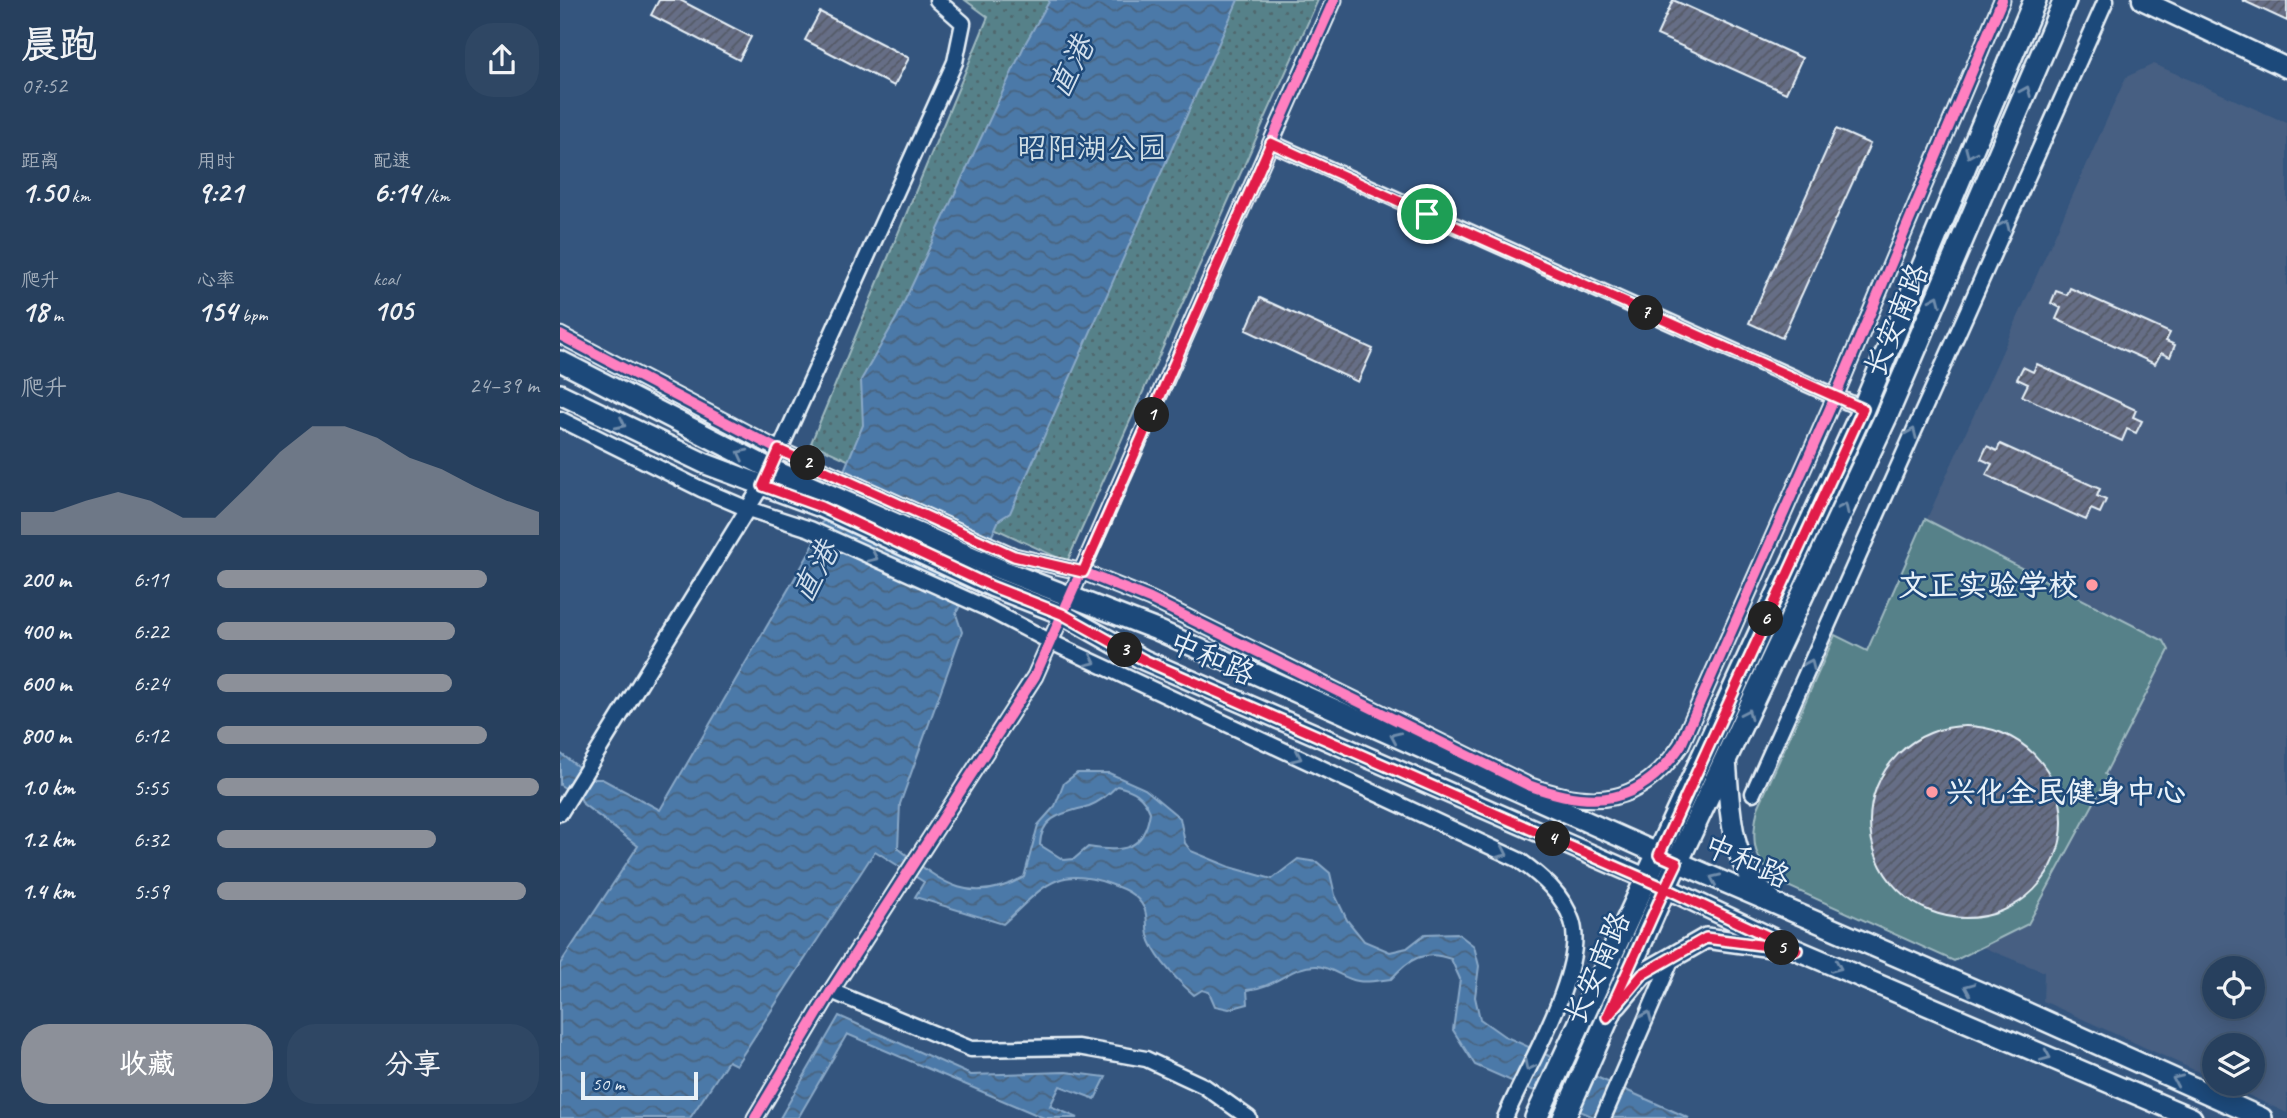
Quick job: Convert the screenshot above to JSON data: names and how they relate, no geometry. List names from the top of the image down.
{
  "streets": {
    "main road": ["长安南路", "中和路"]
  },
  "crossings": [
    ["长安南路", "中和路"]
  ],
  "water": ["直港"],
  "parks": ["昭阳湖公园"],
  "places": ["文正实验学校", "兴化全民健身中心"],
  "scale_bar": "50 m",
  "page": {
    "heading": ["晨跑", "07:52"],
    "stats": [
      ["距离", "1.50 km"],
      ["用时", "9:21"],
      ["配速", "6:14 /km"],
      ["爬升", "18 m"],
      ["心率", "154 bpm"],
      ["kcal", "105"]
    ],
    "pins": [
      "7",
      "1",
      "2",
      "6",
      "3",
      "4",
      "5"
    ],
    "chart": ["爬升", "24–39 m"],
    "list": [
      {
        "name": "200 m",
        "note": "6:11"
      },
      {
        "name": "400 m",
        "note": "6:22"
      },
      {
        "name": "600 m",
        "note": "6:24"
      },
      {
        "name": "800 m",
        "note": "6:12"
      },
      {
        "name": "1.0 km",
        "note": "5:55"
      },
      {
        "name": "1.2 km",
        "note": "6:32"
      },
      {
        "name": "1.4 km",
        "note": "5:59"
      }
    ],
    "buttons": ["收藏", "分享"],
    "scale": "50 m"
  }
}
